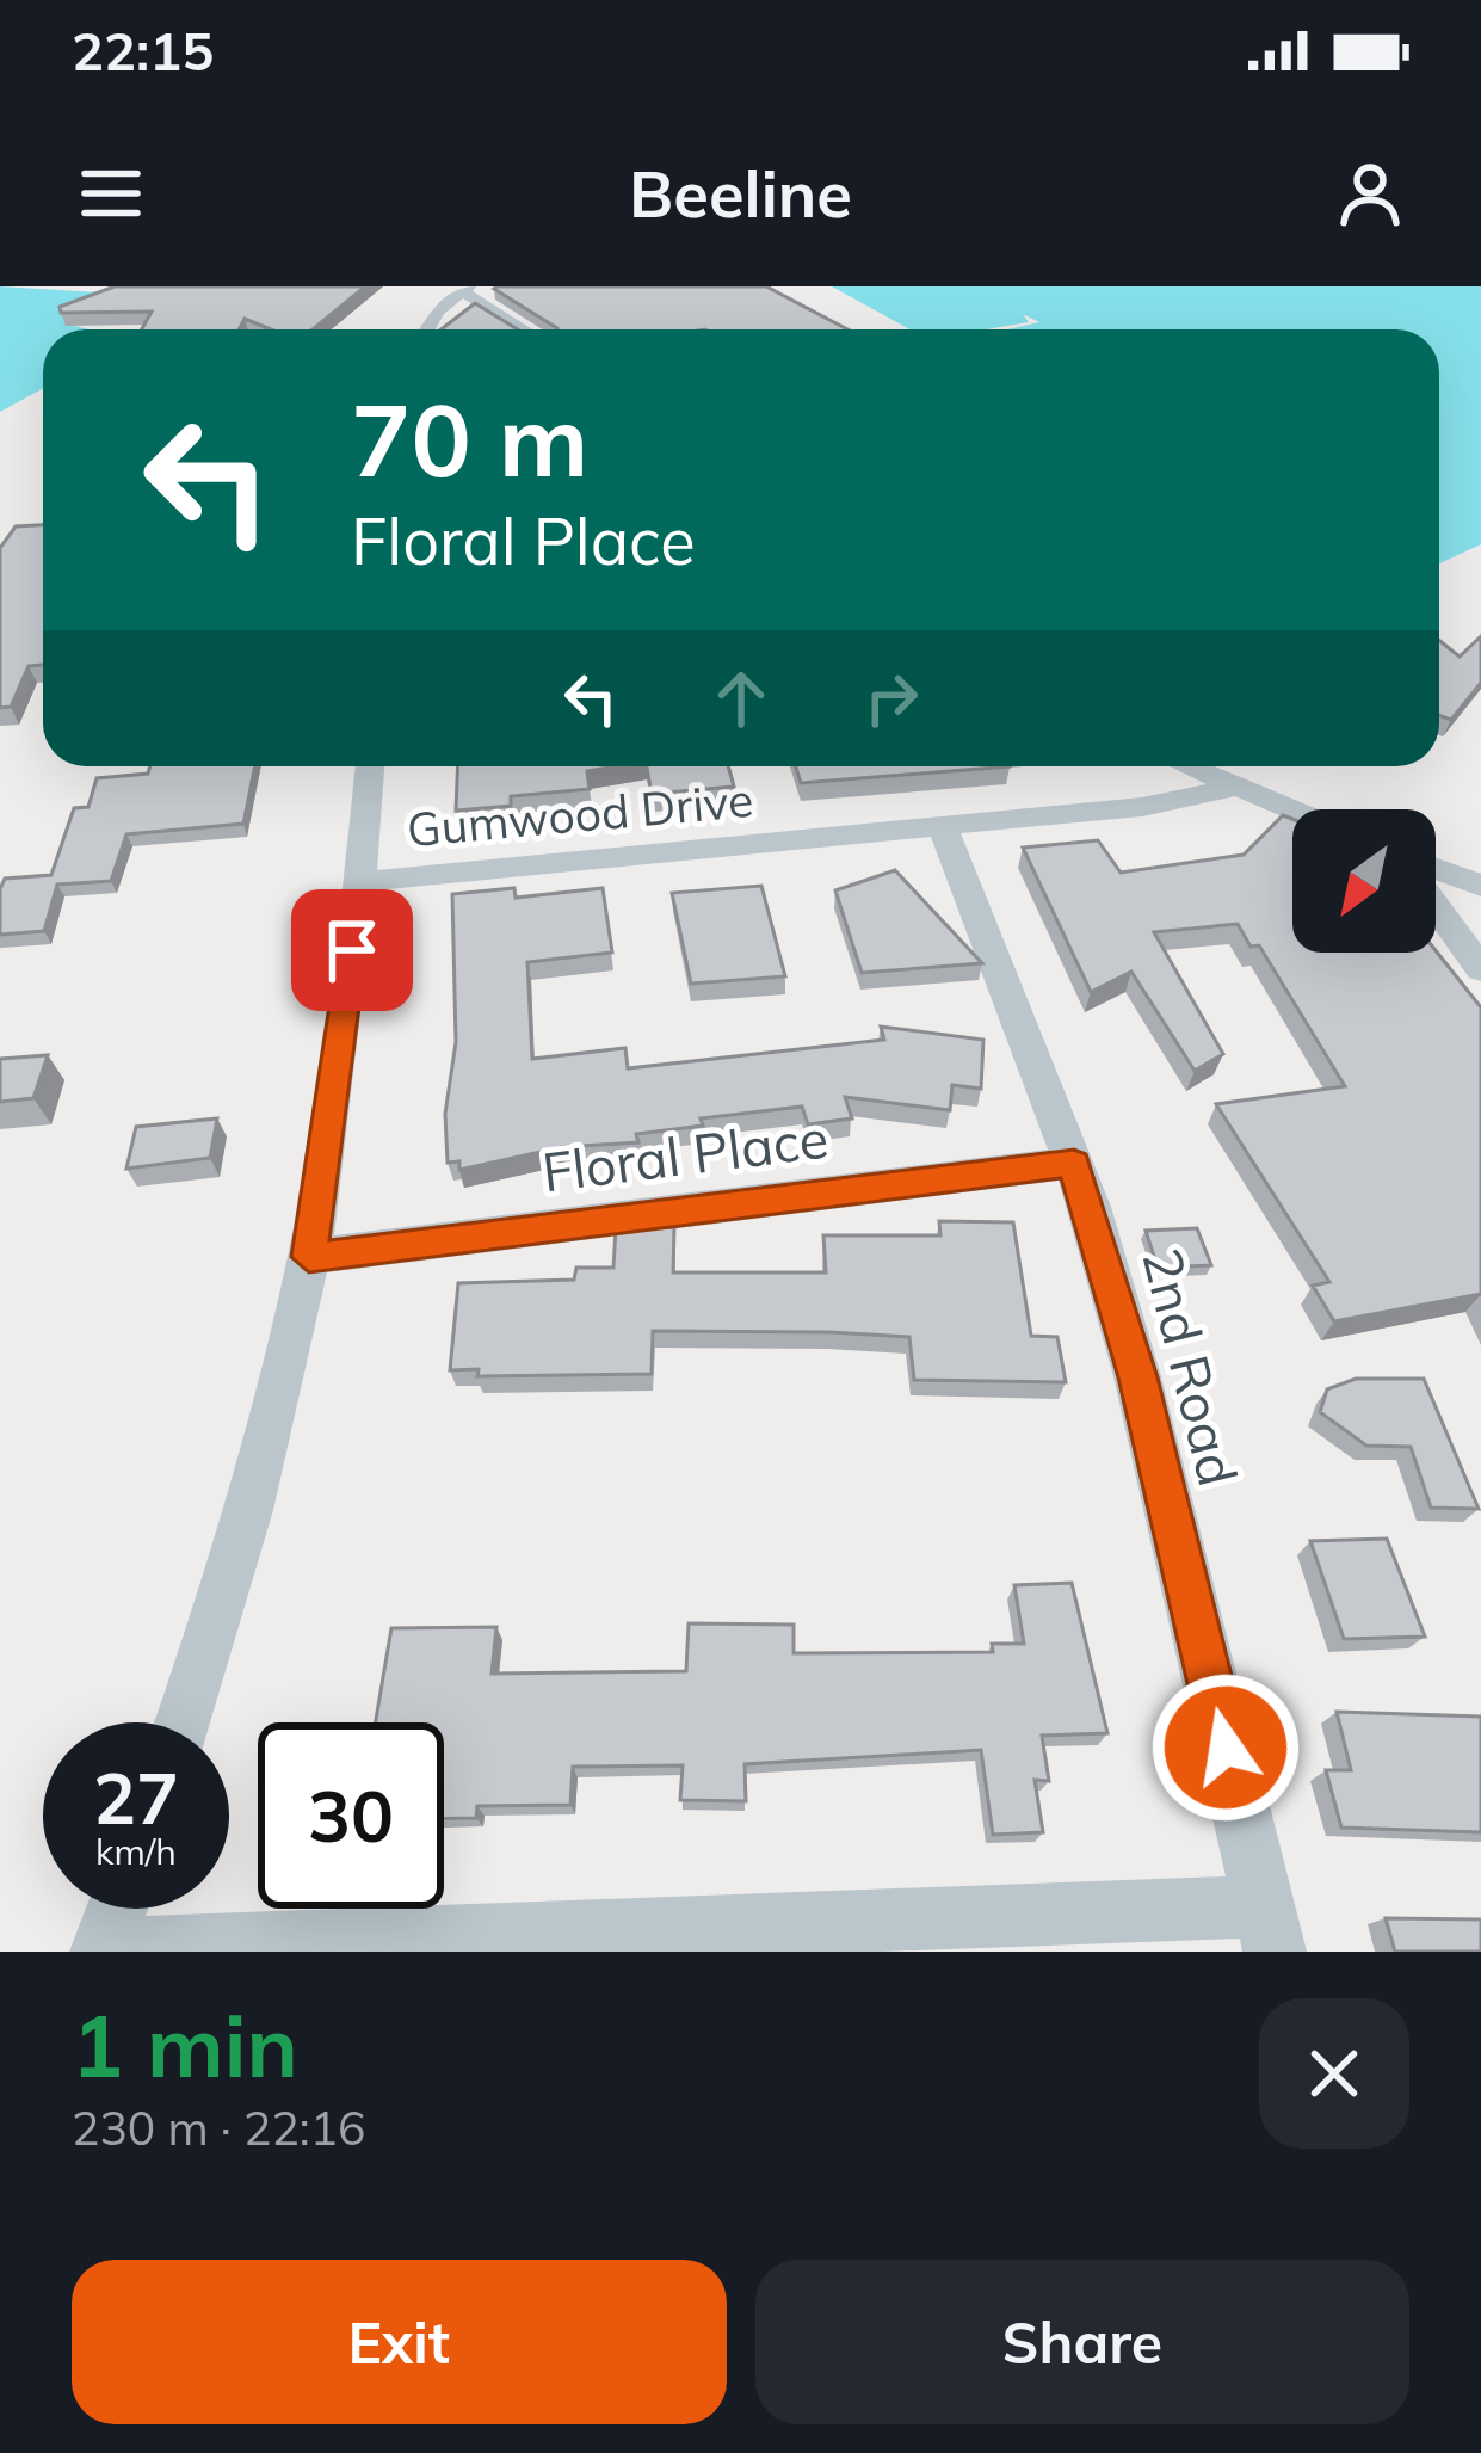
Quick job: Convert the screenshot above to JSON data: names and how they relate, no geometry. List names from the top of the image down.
{
  "streets": {
    "street": ["Gumwood Drive", "Floral Place", "2nd Road"]
  },
  "crossings": [
    ["Gumwood Drive", "2nd Road"],
    ["Floral Place", "2nd Road"]
  ],
  "north": "bottom left",
  "page": {
    "status": "22:15",
    "header": "Beeline",
    "turn": ["70 m", "Floral Place"],
    "speed": "27 km/h",
    "limit": "30",
    "heading": ["1 min", "230 m · 22:16"],
    "buttons": ["Exit", "Share"]
  }
}
